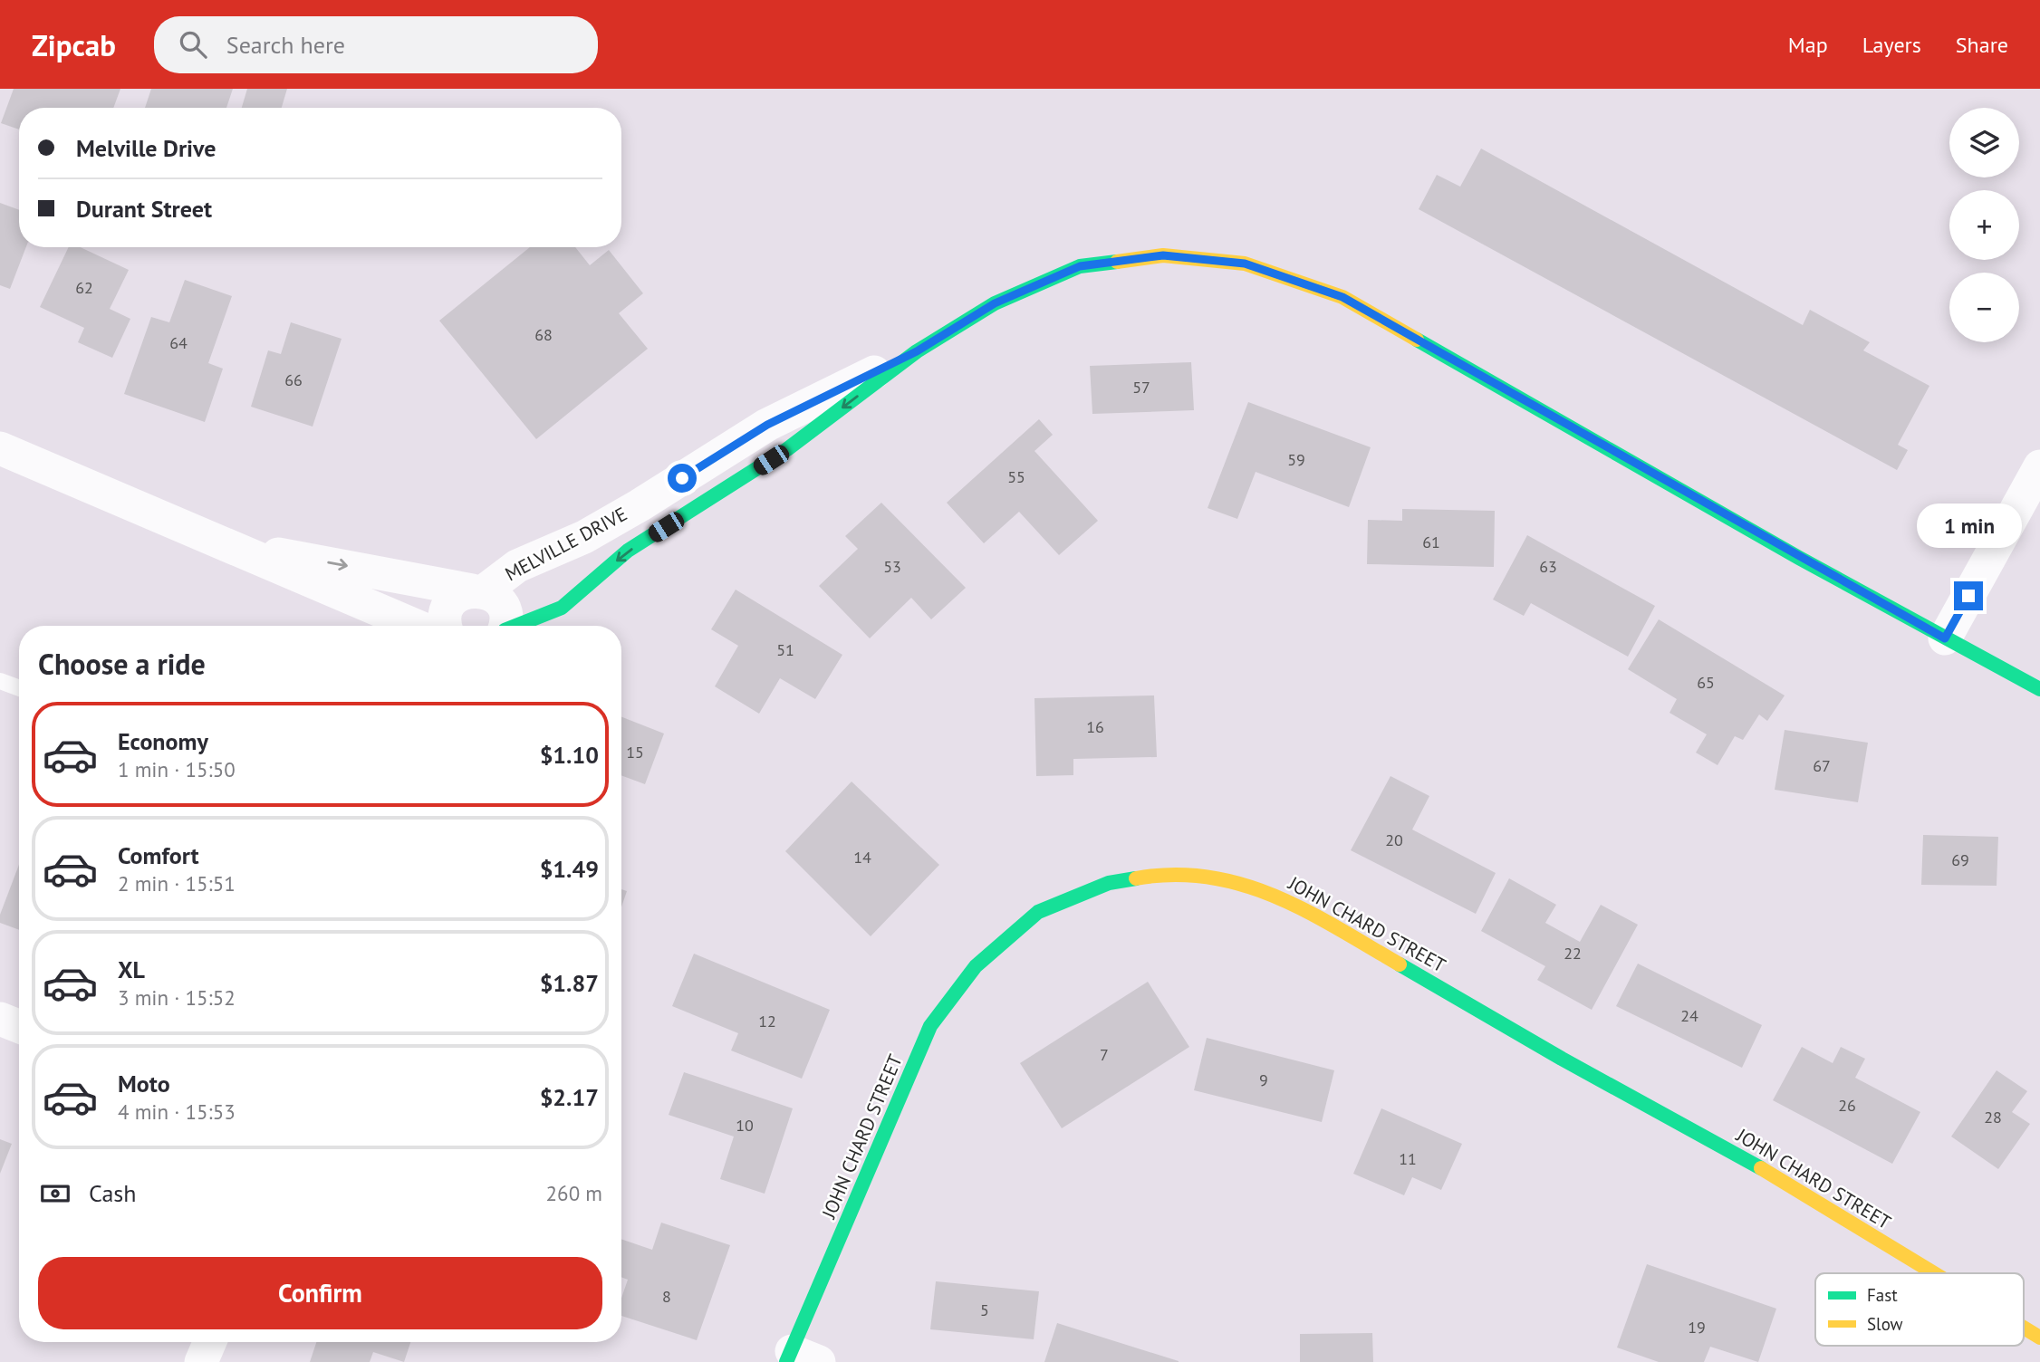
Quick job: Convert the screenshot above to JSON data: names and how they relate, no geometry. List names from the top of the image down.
{
  "streets": {
    "street": ["MELVILLE DRIVE", "JOHN CHARD STREET"]
  },
  "house_numbers": [
    "62",
    "68",
    "64",
    "66",
    "57",
    "59",
    "55",
    "61",
    "53",
    "63",
    "51",
    "65",
    "16",
    "15",
    "67",
    "20",
    "14",
    "69",
    "22",
    "24",
    "12",
    "7",
    "9",
    "26",
    "28",
    "10",
    "11",
    "8",
    "5",
    "19"
  ],
  "legend": ["Fast", "Slow"],
  "page": {
    "header": "Zipcab",
    "search": "Search here",
    "nav": ["Map", "Layers", "Share"],
    "map_buttons": ["+", "−"],
    "banner": ["Melville Drive", "Durant Street"],
    "bubble": "1 min",
    "heading": "Choose a ride",
    "list": [
      {
        "name": "Economy",
        "note": "1 min · 15:50",
        "value": "$1.10"
      },
      {
        "name": "Comfort",
        "note": "2 min · 15:51",
        "value": "$1.49"
      },
      {
        "name": "XL",
        "note": "3 min · 15:52",
        "value": "$1.87"
      },
      {
        "name": "Moto",
        "note": "4 min · 15:53",
        "value": "$2.17"
      }
    ],
    "pay": ["Cash", "260 m"],
    "buttons": "Confirm"
  }
}
